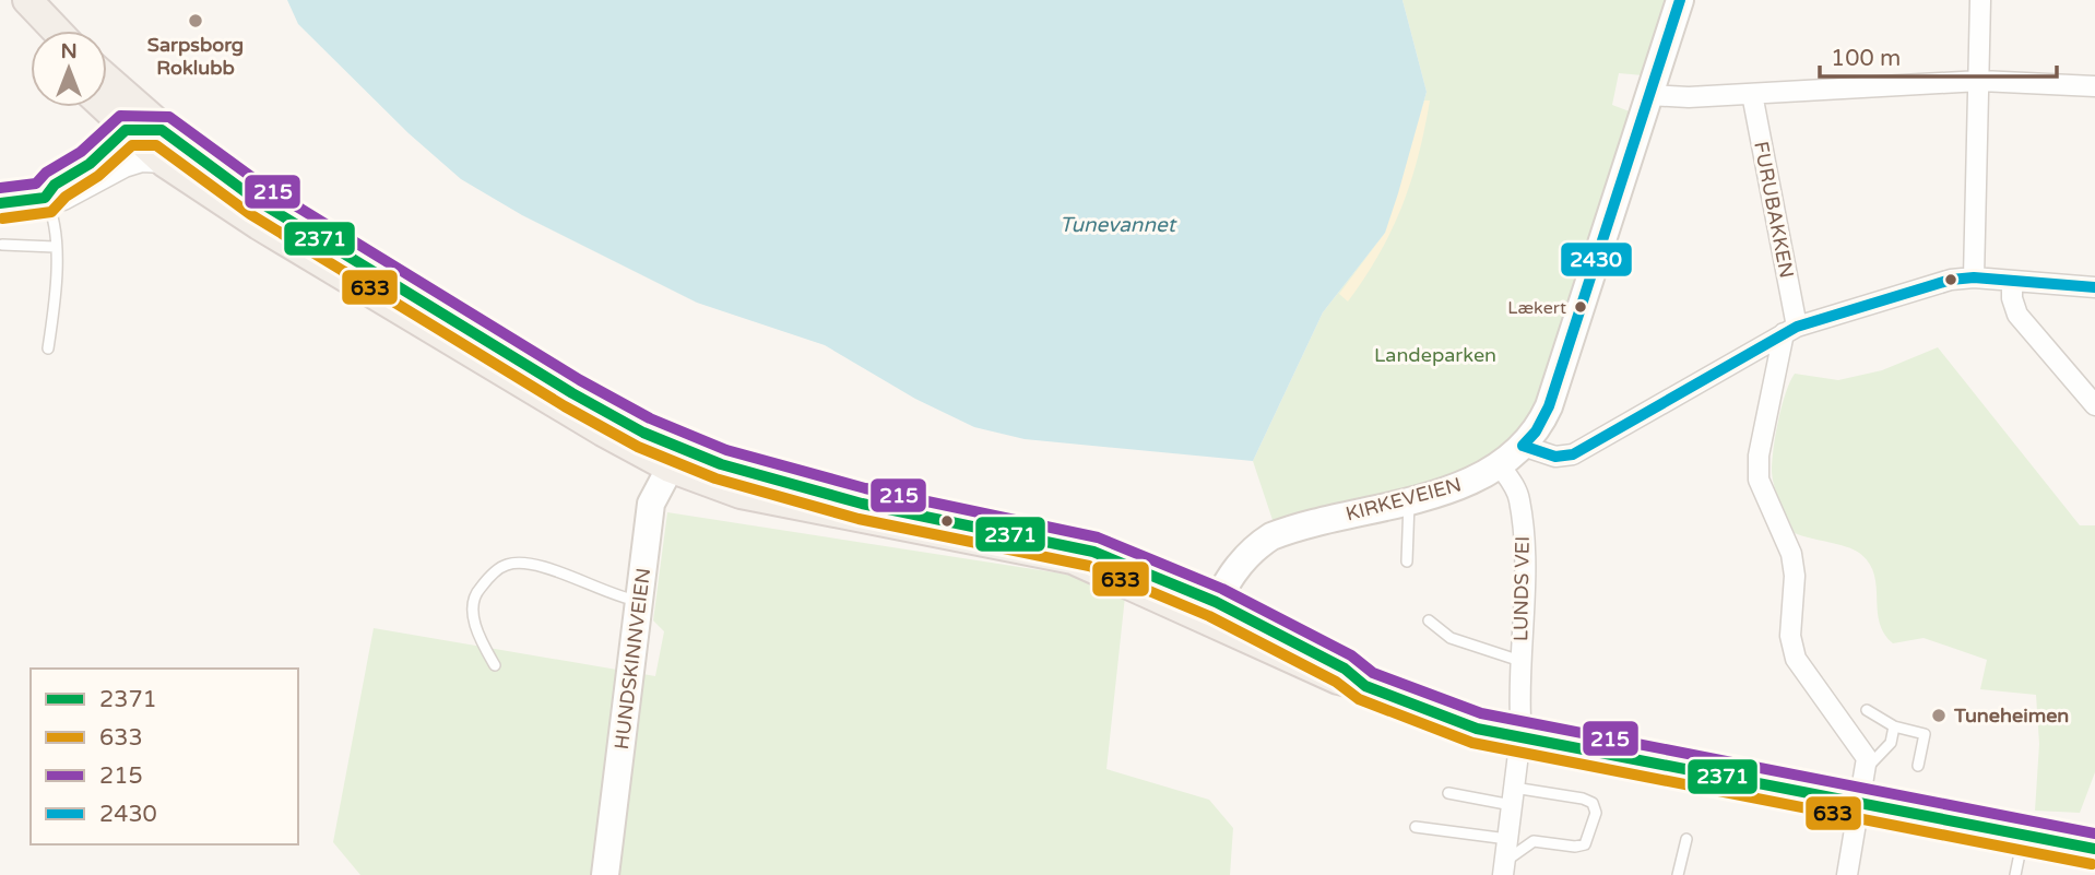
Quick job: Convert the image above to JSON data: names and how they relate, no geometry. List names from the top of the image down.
{
  "streets": {
    "street": [
      "FURUBAKKEN",
      "KIRKEVEIEN",
      "LUNDS VEI",
      "HUNDSKINNVEIEN"
    ]
  },
  "crossings": [
    ["KIRKEVEIEN", "LUNDS VEI"]
  ],
  "water": ["Tunevannet"],
  "parks": ["Landeparken"],
  "places": ["Sarpsborg Roklubb", "Lækert", "Tuneheimen"],
  "lines": [
    "transit line 2430",
    "transit line 215",
    "transit line 2371",
    "transit line 633"
  ],
  "legend": [
    "2371",
    "633",
    "215",
    "2430"
  ],
  "scale_bar": "100 m",
  "north": "top"
}
